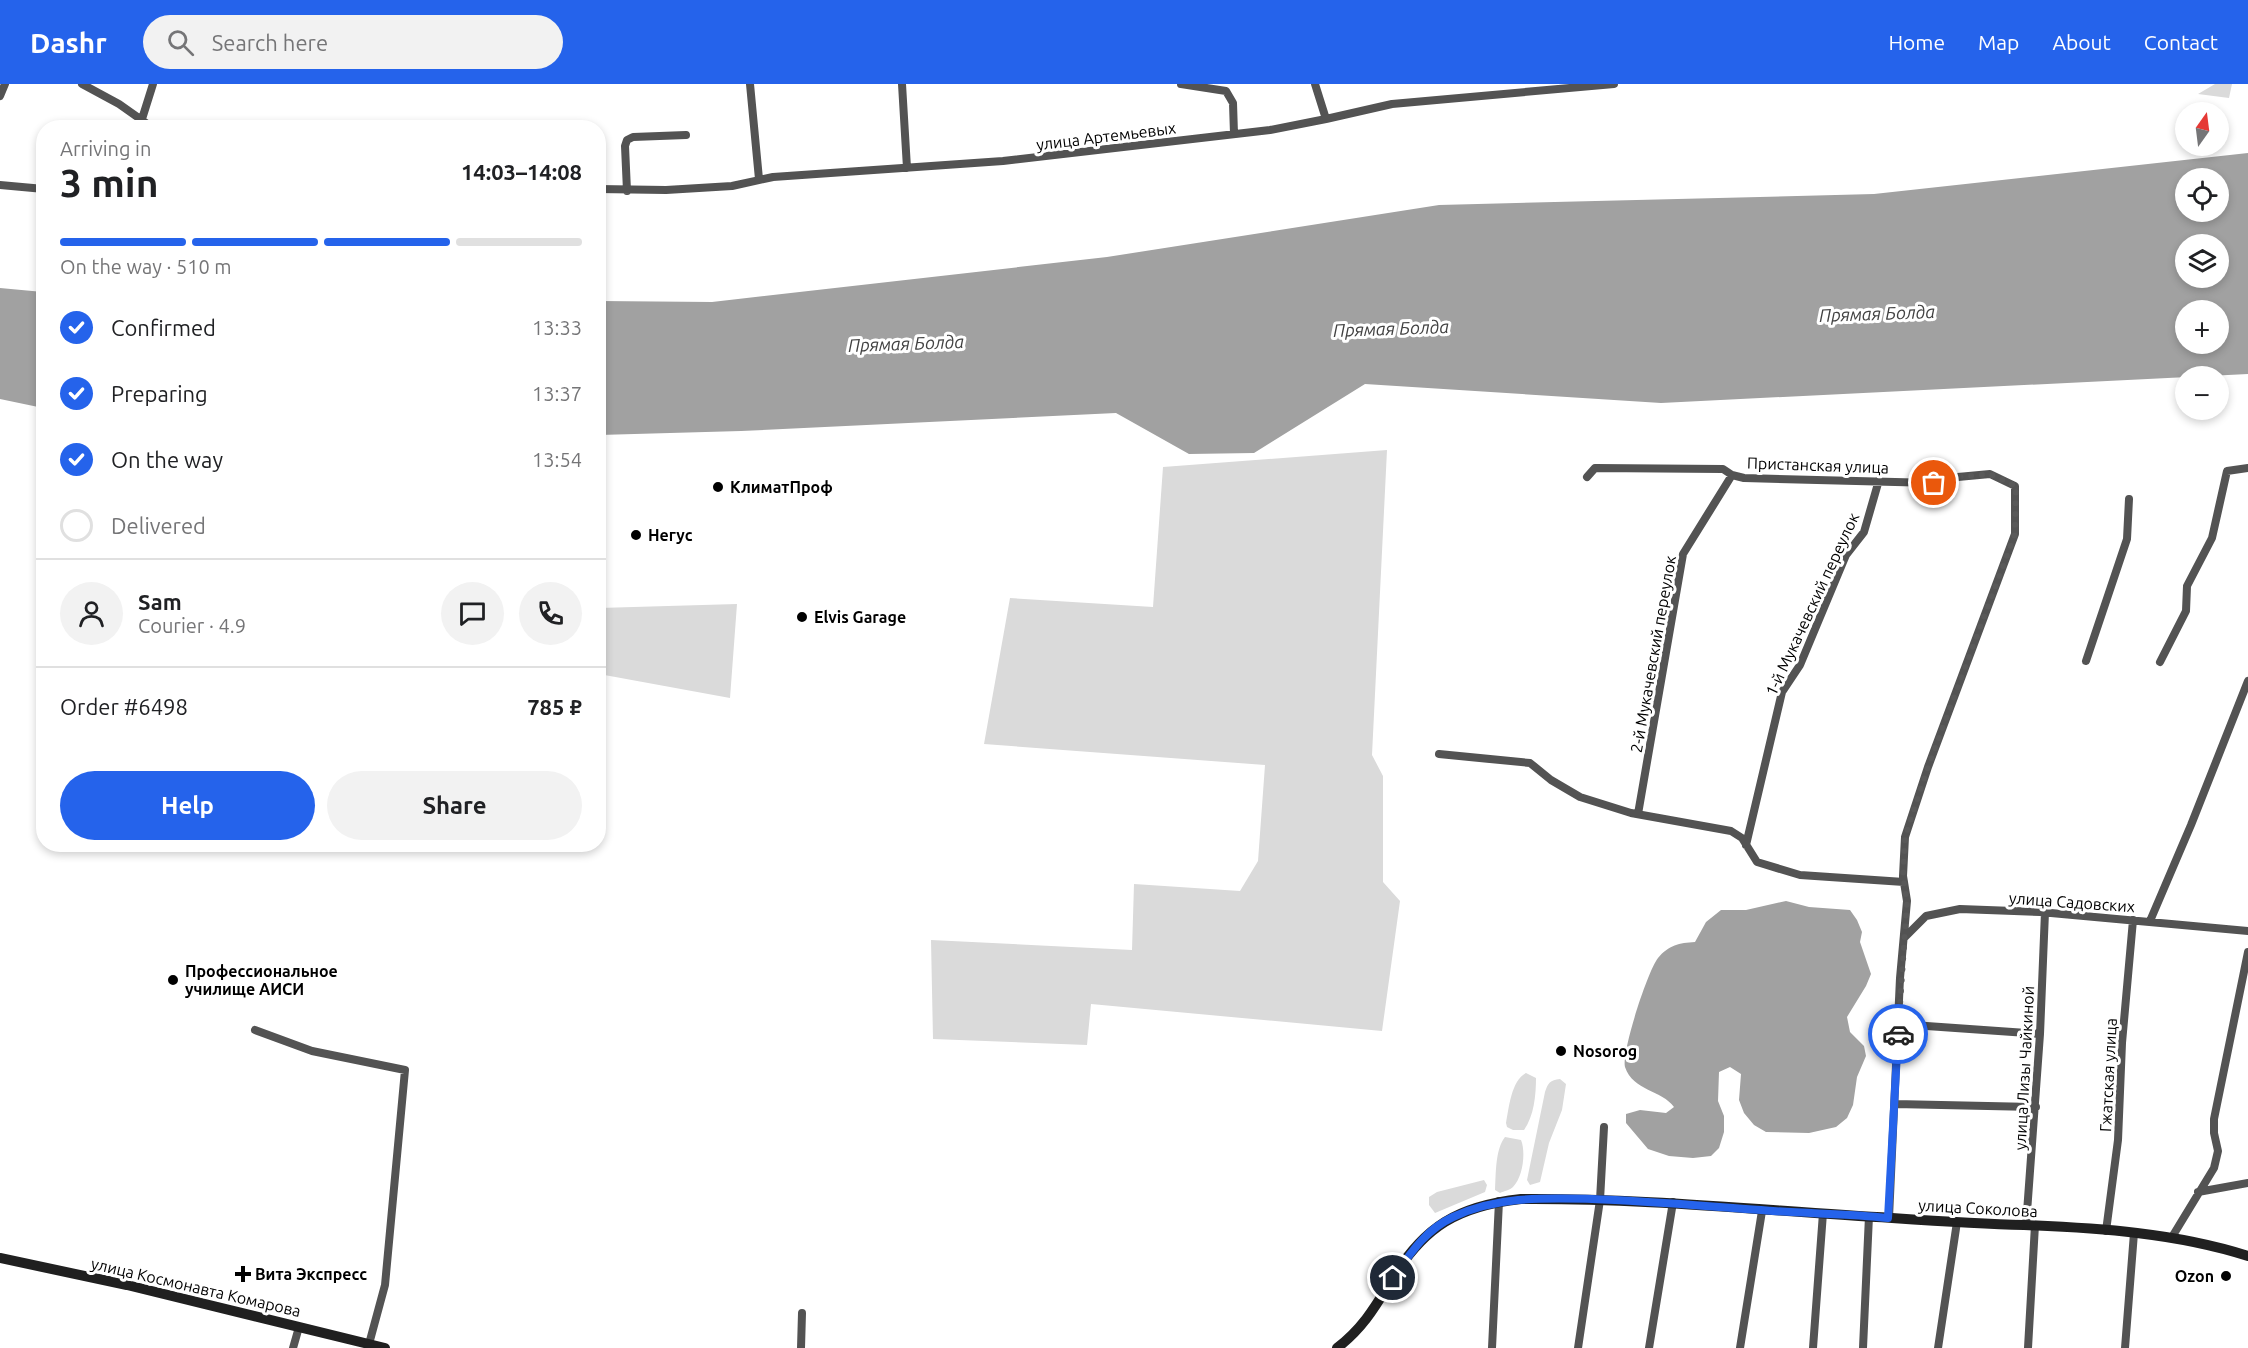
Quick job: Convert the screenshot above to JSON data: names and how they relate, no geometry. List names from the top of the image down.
{
  "streets": {
    "main road": ["улица Соколова", "улица Космонавта Комарова"],
    "street": [
      "улица Артемьевых",
      "Пристанская улица",
      "1-й Мукачевский переулок",
      "2-й Мукачевский переулок",
      "улица Садовских",
      "улица Лизы Чайкиной",
      "Гжатская улица"
    ]
  },
  "crossings": [
    ["Пристанская улица", "1-й Мукачевский переулок"],
    ["Пристанская улица", "2-й Мукачевский переулок"],
    ["улица Садовских", "улица Лизы Чайкиной"],
    ["улица Садовских", "Гжатская улица"],
    ["улица Лизы Чайкиной", "улица Соколова"],
    ["Гжатская улица", "улица Соколова"]
  ],
  "water": ["Прямая Болда"],
  "places": {
    "other": [
      "КлиматПроф",
      "Негус",
      "Elvis Garage",
      "Профессиональное училище АИСИ",
      "Nosorog",
      "Ozon"
    ],
    "health": ["Вита Экспресс"]
  },
  "north": "top",
  "page": {
    "header": "Dashr",
    "search": "Search here",
    "nav": [
      "Home",
      "Map",
      "About",
      "Contact"
    ],
    "map_buttons": ["+", "−"],
    "heading": ["3 min", "Arriving in", "14:03–14:08"],
    "panel": [
      "Sam",
      "Courier · 4.9",
      "Order #6498",
      "785 ₽"
    ],
    "bar": "On the way · 510 m",
    "list": [
      ["Confirmed", "13:33"],
      ["Preparing", "13:37"],
      ["On the way", "13:54"],
      "Delivered"
    ],
    "buttons": ["Help", "Share"]
  }
}
